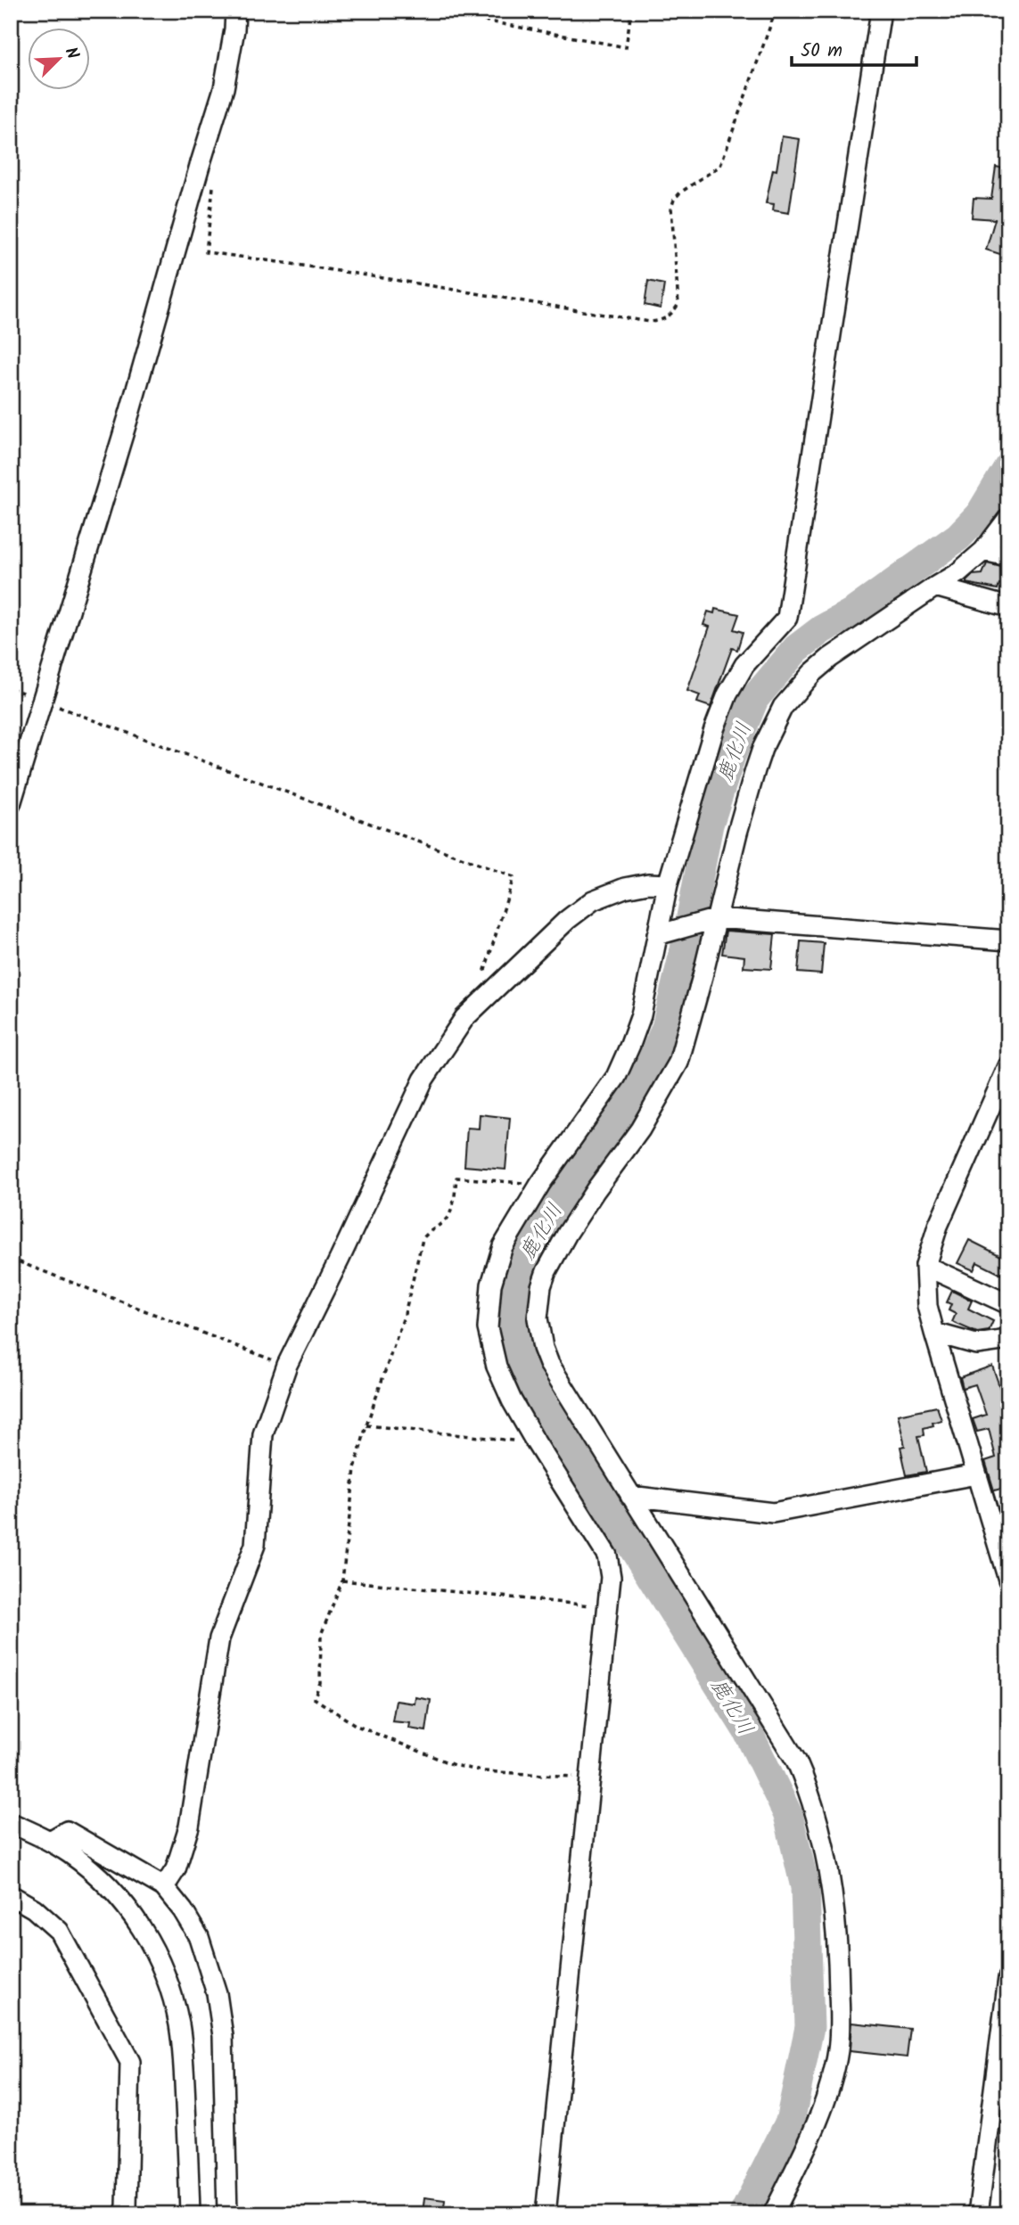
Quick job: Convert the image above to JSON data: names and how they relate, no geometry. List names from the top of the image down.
{
  "water": ["鹿化川"],
  "scale_bar": "50 m",
  "north": "top right"
}
